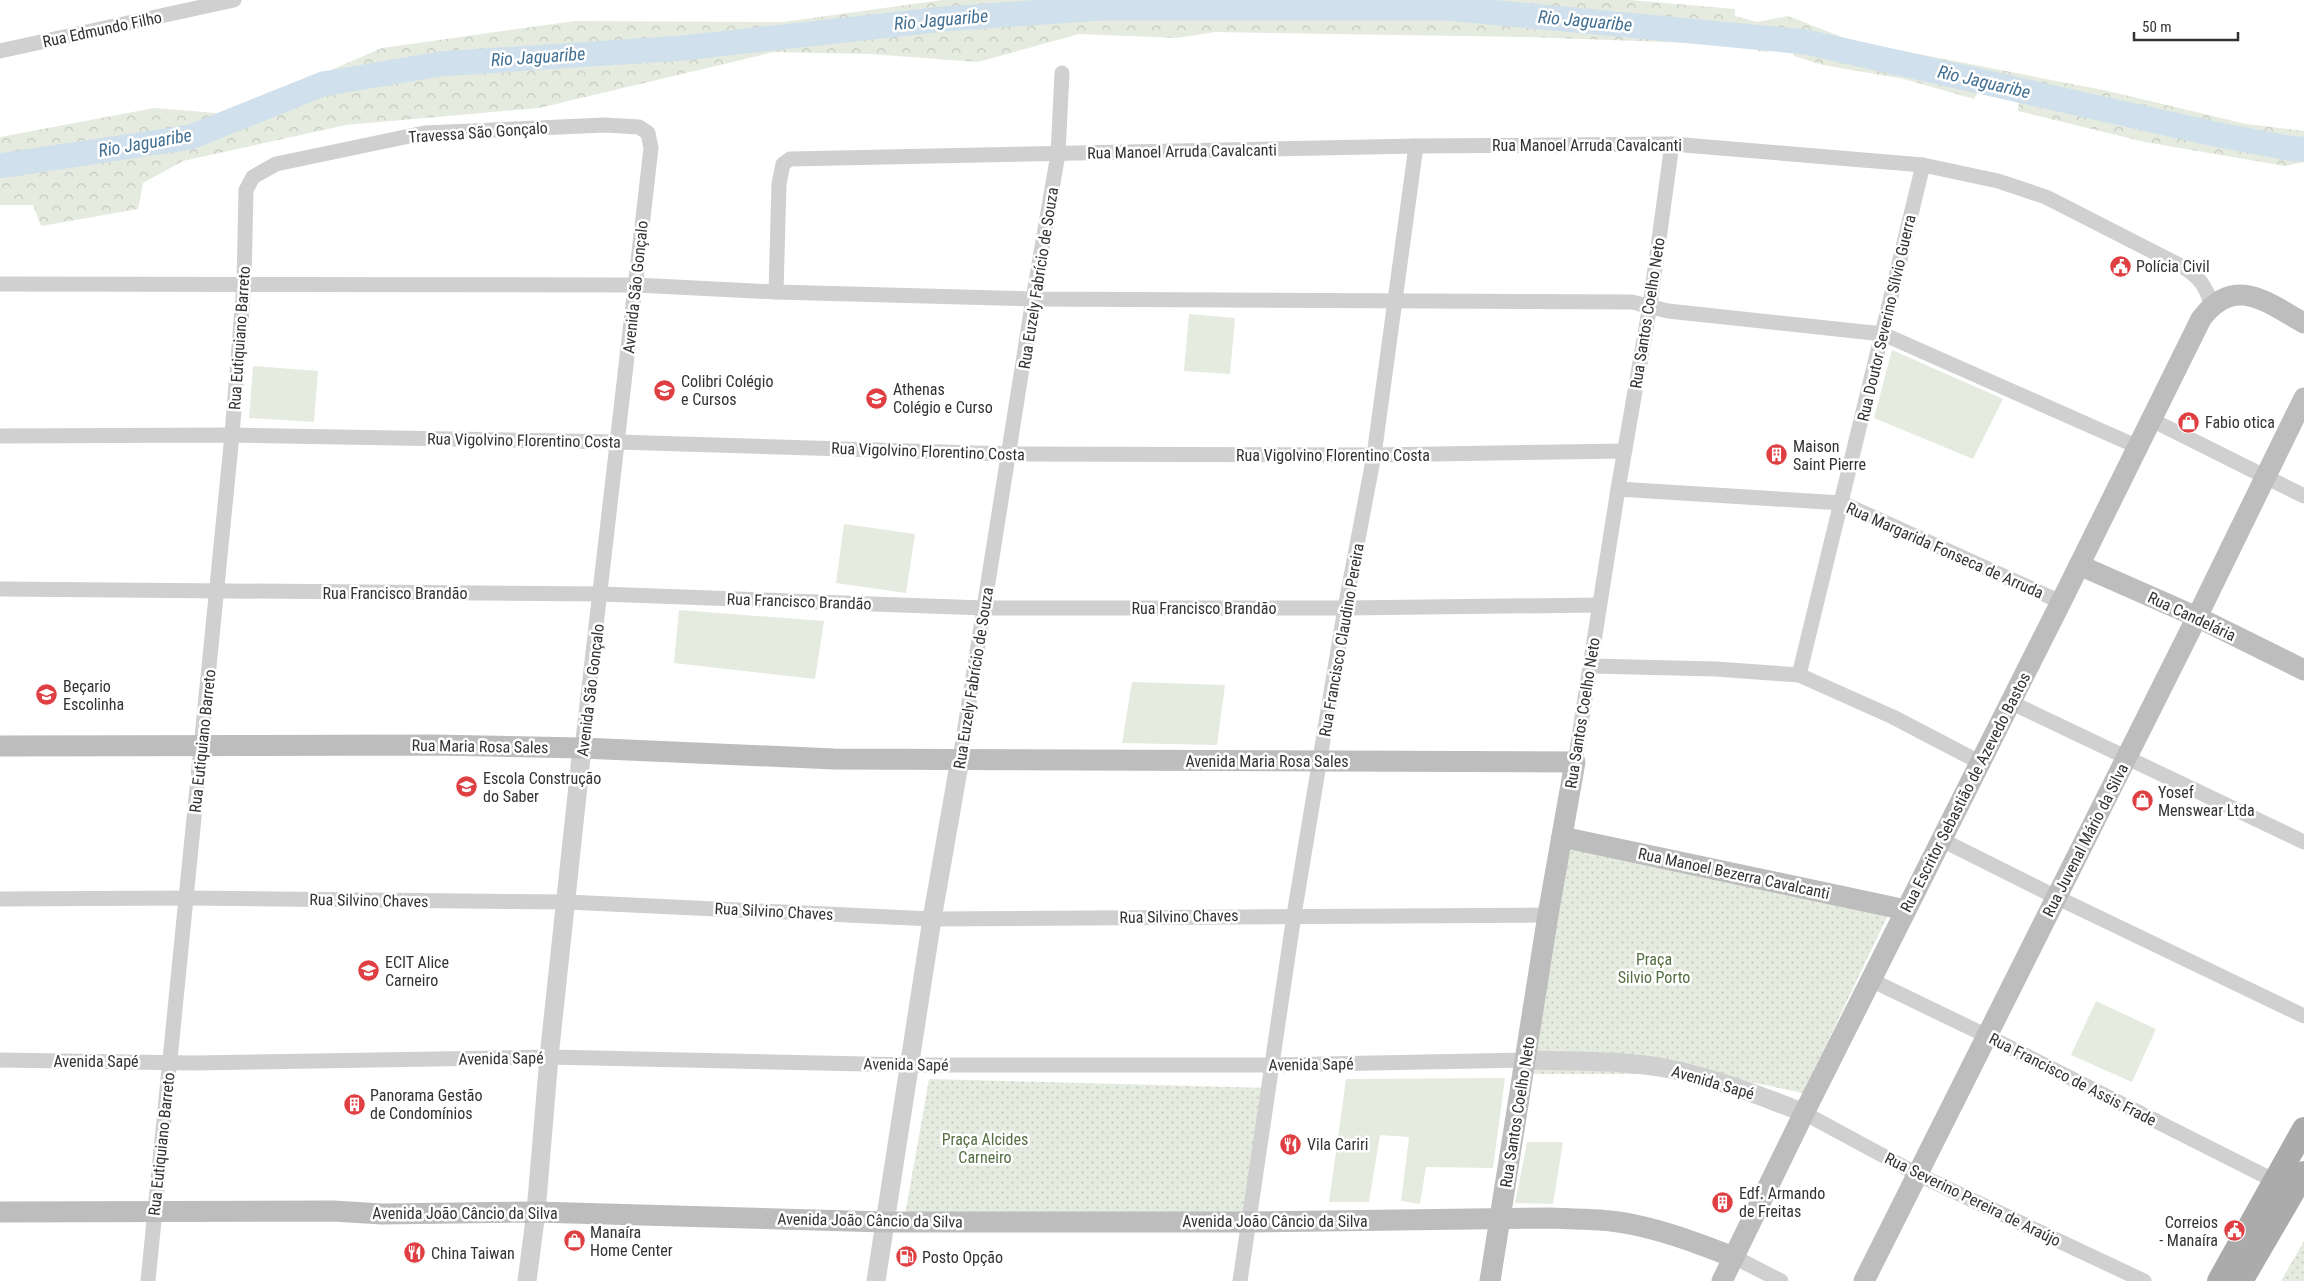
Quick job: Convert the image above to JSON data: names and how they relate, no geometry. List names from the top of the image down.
{
  "streets": {
    "main road": [
      "Rua Santos Coelho Neto",
      "Rua Candelária",
      "Rua Maria Rosa Sales",
      "Avenida Maria Rosa Sales",
      "Rua Escritor Sebastião de Azevedo Bastos",
      "Rua Juvenal Mário da Silva",
      "Rua Manoel Bezerra Cavalcanti",
      "Avenida João Câncio da Silva"
    ],
    "street": [
      "Rua Edmundo Filho",
      "Travessa São Gonçalo",
      "Rua Manoel Arruda Cavalcanti",
      "Rua Euzely Fabrício de Souza",
      "Avenida São Gonçalo",
      "Rua Doutor Severino Sílvio Guerra",
      "Rua Eutiquiano Barreto",
      "Rua Vigolvino Florentino Costa",
      "Rua Margarida Fonseca de Arruda",
      "Rua Francisco Brandão",
      "Rua Francisco Claudino Pereira",
      "Rua Silvino Chaves",
      "Avenida Sapé",
      "Rua Francisco de Assis Frade",
      "Rua Severino Pereira de Araújo"
    ]
  },
  "crossings": [
    ["Travessa São Gonçalo", "Avenida São Gonçalo"],
    ["Travessa São Gonçalo", "Rua Eutiquiano Barreto"],
    ["Rua Manoel Arruda Cavalcanti", "Rua Euzely Fabrício de Souza"],
    ["Rua Manoel Arruda Cavalcanti", "Rua Santos Coelho Neto"],
    ["Rua Manoel Arruda Cavalcanti", "Rua Doutor Severino Sílvio Guerra"],
    ["Rua Manoel Arruda Cavalcanti", "Rua Francisco Claudino Pereira"],
    ["Rua Manoel Arruda Cavalcanti", "Rua Escritor Sebastião de Azevedo Bastos"],
    ["Rua Euzely Fabrício de Souza", "Rua Vigolvino Florentino Costa"],
    ["Rua Euzely Fabrício de Souza", "Rua Francisco Brandão"],
    ["Rua Euzely Fabrício de Souza", "Rua Maria Rosa Sales"],
    ["Rua Euzely Fabrício de Souza", "Avenida Maria Rosa Sales"],
    ["Rua Euzely Fabrício de Souza", "Rua Silvino Chaves"],
    ["Rua Euzely Fabrício de Souza", "Avenida Sapé"],
    ["Rua Euzely Fabrício de Souza", "Avenida João Câncio da Silva"],
    ["Avenida São Gonçalo", "Rua Vigolvino Florentino Costa"],
    ["Avenida São Gonçalo", "Rua Francisco Brandão"],
    ["Avenida São Gonçalo", "Rua Maria Rosa Sales"],
    ["Avenida São Gonçalo", "Rua Silvino Chaves"],
    ["Avenida São Gonçalo", "Avenida Sapé"],
    ["Avenida São Gonçalo", "Avenida João Câncio da Silva"],
    ["Rua Santos Coelho Neto", "Rua Vigolvino Florentino Costa"],
    ["Rua Santos Coelho Neto", "Rua Margarida Fonseca de Arruda"],
    ["Rua Santos Coelho Neto", "Rua Francisco Brandão"],
    ["Rua Santos Coelho Neto", "Avenida Maria Rosa Sales"],
    ["Rua Santos Coelho Neto", "Rua Manoel Bezerra Cavalcanti"],
    ["Rua Santos Coelho Neto", "Rua Silvino Chaves"],
    ["Rua Santos Coelho Neto", "Avenida Sapé"],
    ["Rua Santos Coelho Neto", "Avenida João Câncio da Silva"],
    ["Rua Doutor Severino Sílvio Guerra", "Rua Margarida Fonseca de Arruda"],
    ["Rua Eutiquiano Barreto", "Rua Vigolvino Florentino Costa"],
    ["Rua Eutiquiano Barreto", "Rua Francisco Brandão"],
    ["Rua Eutiquiano Barreto", "Rua Maria Rosa Sales"],
    ["Rua Eutiquiano Barreto", "Rua Silvino Chaves"],
    ["Rua Eutiquiano Barreto", "Avenida Sapé"],
    ["Rua Eutiquiano Barreto", "Avenida João Câncio da Silva"],
    ["Rua Vigolvino Florentino Costa", "Rua Francisco Claudino Pereira"],
    ["Rua Margarida Fonseca de Arruda", "Rua Escritor Sebastião de Azevedo Bastos"],
    ["Rua Francisco Brandão", "Rua Francisco Claudino Pereira"],
    ["Rua Candelária", "Rua Escritor Sebastião de Azevedo Bastos"],
    ["Rua Candelária", "Rua Juvenal Mário da Silva"],
    ["Rua Francisco Claudino Pereira", "Avenida Maria Rosa Sales"],
    ["Rua Francisco Claudino Pereira", "Rua Silvino Chaves"],
    ["Rua Francisco Claudino Pereira", "Avenida Sapé"],
    ["Rua Francisco Claudino Pereira", "Avenida João Câncio da Silva"],
    ["Rua Maria Rosa Sales", "Avenida Maria Rosa Sales"],
    ["Rua Escritor Sebastião de Azevedo Bastos", "Rua Manoel Bezerra Cavalcanti"],
    ["Rua Escritor Sebastião de Azevedo Bastos", "Avenida Sapé"],
    ["Rua Escritor Sebastião de Azevedo Bastos", "Rua Francisco de Assis Frade"],
    ["Rua Escritor Sebastião de Azevedo Bastos", "Rua Severino Pereira de Araújo"],
    ["Rua Escritor Sebastião de Azevedo Bastos", "Avenida João Câncio da Silva"],
    ["Rua Juvenal Mário da Silva", "Rua Francisco de Assis Frade"],
    ["Rua Juvenal Mário da Silva", "Rua Severino Pereira de Araújo"],
    ["Avenida Sapé", "Rua Severino Pereira de Araújo"]
  ],
  "water": ["Rio Jaguaribe"],
  "parks": ["Praça Silvio Porto", "Praça Alcides Carneiro"],
  "places": {
    "public building": ["Polícia Civil", "Correios - Manaíra"],
    "school or university": [
      "Colibri Colégio e Cursos",
      "Athenas Colégio e Curso",
      "Beçario Escolinha",
      "Escola Construção do Saber",
      "ECIT Alice Carneiro"
    ],
    "shop": ["Fabio otica", "Yosef Menswear Ltda", "Manaíra Home Center"],
    "building": ["Maison Saint Pierre", "Panorama Gestão de Condomínios", "Edf. Armando de Freitas"],
    "restaurant": ["Vila Cariri", "China Taiwan"],
    "fuel station": ["Posto Opção"]
  },
  "scale_bar": "50 m"
}
